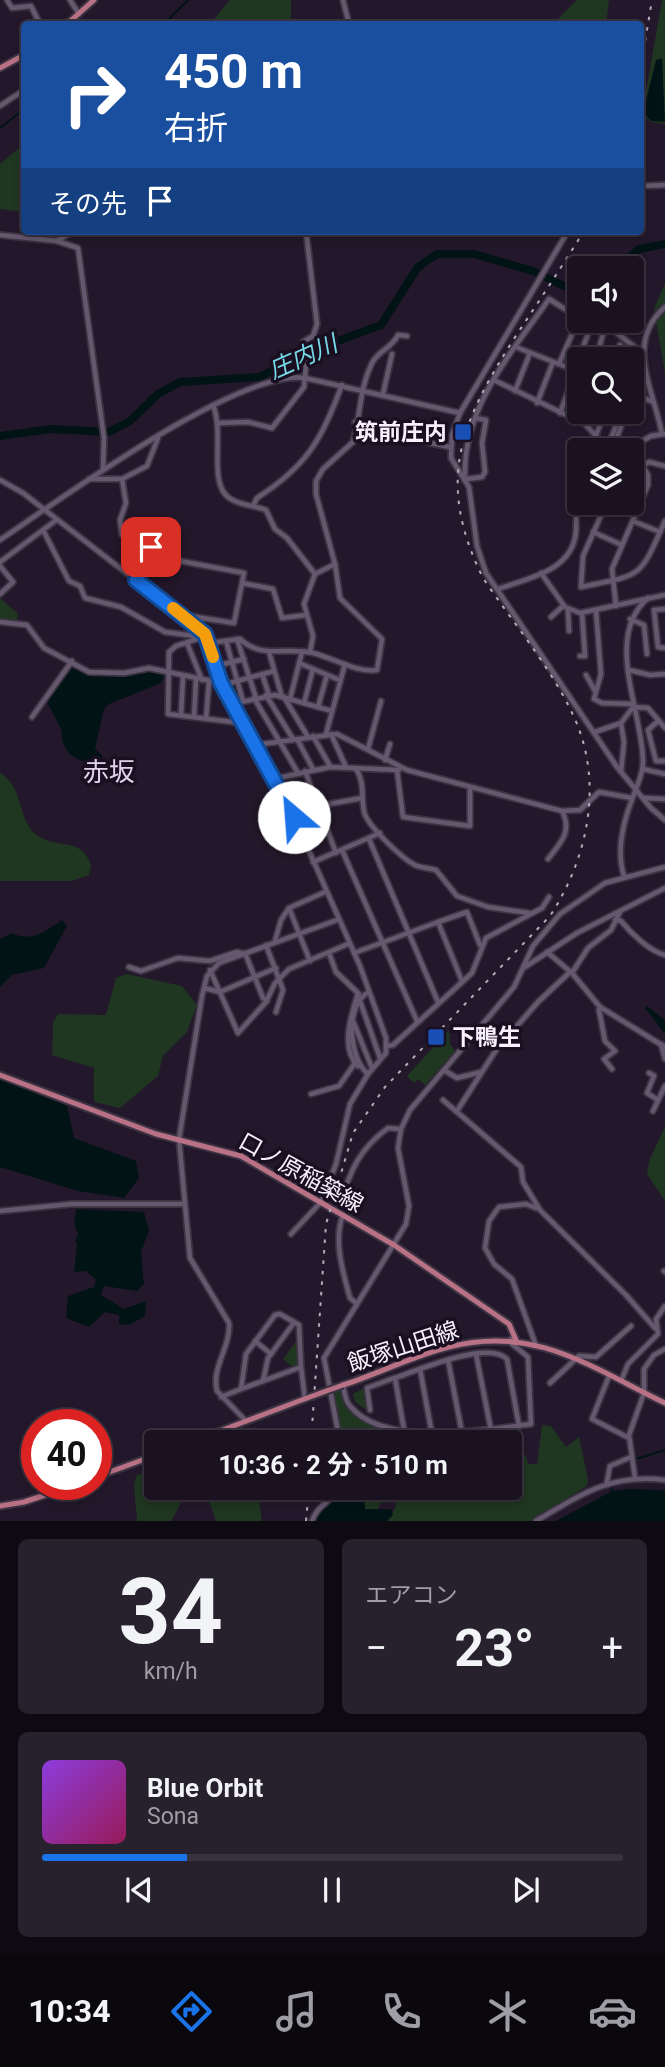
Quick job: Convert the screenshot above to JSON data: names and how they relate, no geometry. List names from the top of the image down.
{
  "streets": {
    "main road": ["口ノ原稲築線", "飯塚山田線"]
  },
  "crossings": [
    ["口ノ原稲築線", "飯塚山田線"]
  ],
  "districts": ["赤坂"],
  "water": ["庄内川"],
  "places": {
    "transit": ["筑前庄内", "下鴨生"]
  },
  "page": {
    "turn": ["450 m", "右折"],
    "then": "その先",
    "limit": "40",
    "trip": "10:36 · 2 分 · 510 m",
    "tile": [
      ["34", "km/h"],
      "エアコン"
    ],
    "heat": ["−", "23°", "+"],
    "song": ["Blue Orbit", "Sona"],
    "tabs": "10:34"
  }
}
